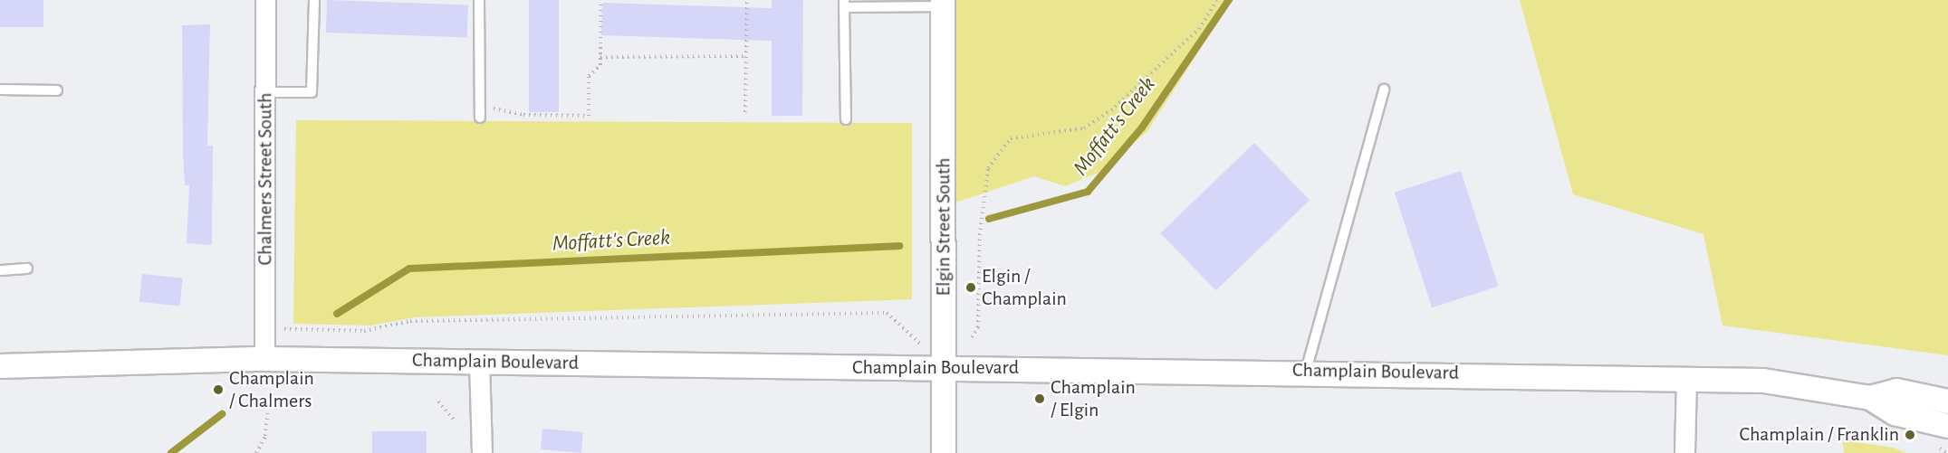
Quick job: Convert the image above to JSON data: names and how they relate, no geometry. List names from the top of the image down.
{
  "streets": {
    "street": ["Chalmers Street South", "Elgin Street South", "Champlain Boulevard"]
  },
  "crossings": [
    ["Chalmers Street South", "Champlain Boulevard"],
    ["Elgin Street South", "Champlain Boulevard"]
  ],
  "water": ["Moffatt's Creek"],
  "places": [
    "Elgin / Champlain",
    "Champlain / Chalmers",
    "Champlain / Elgin",
    "Champlain / Franklin"
  ]
}
